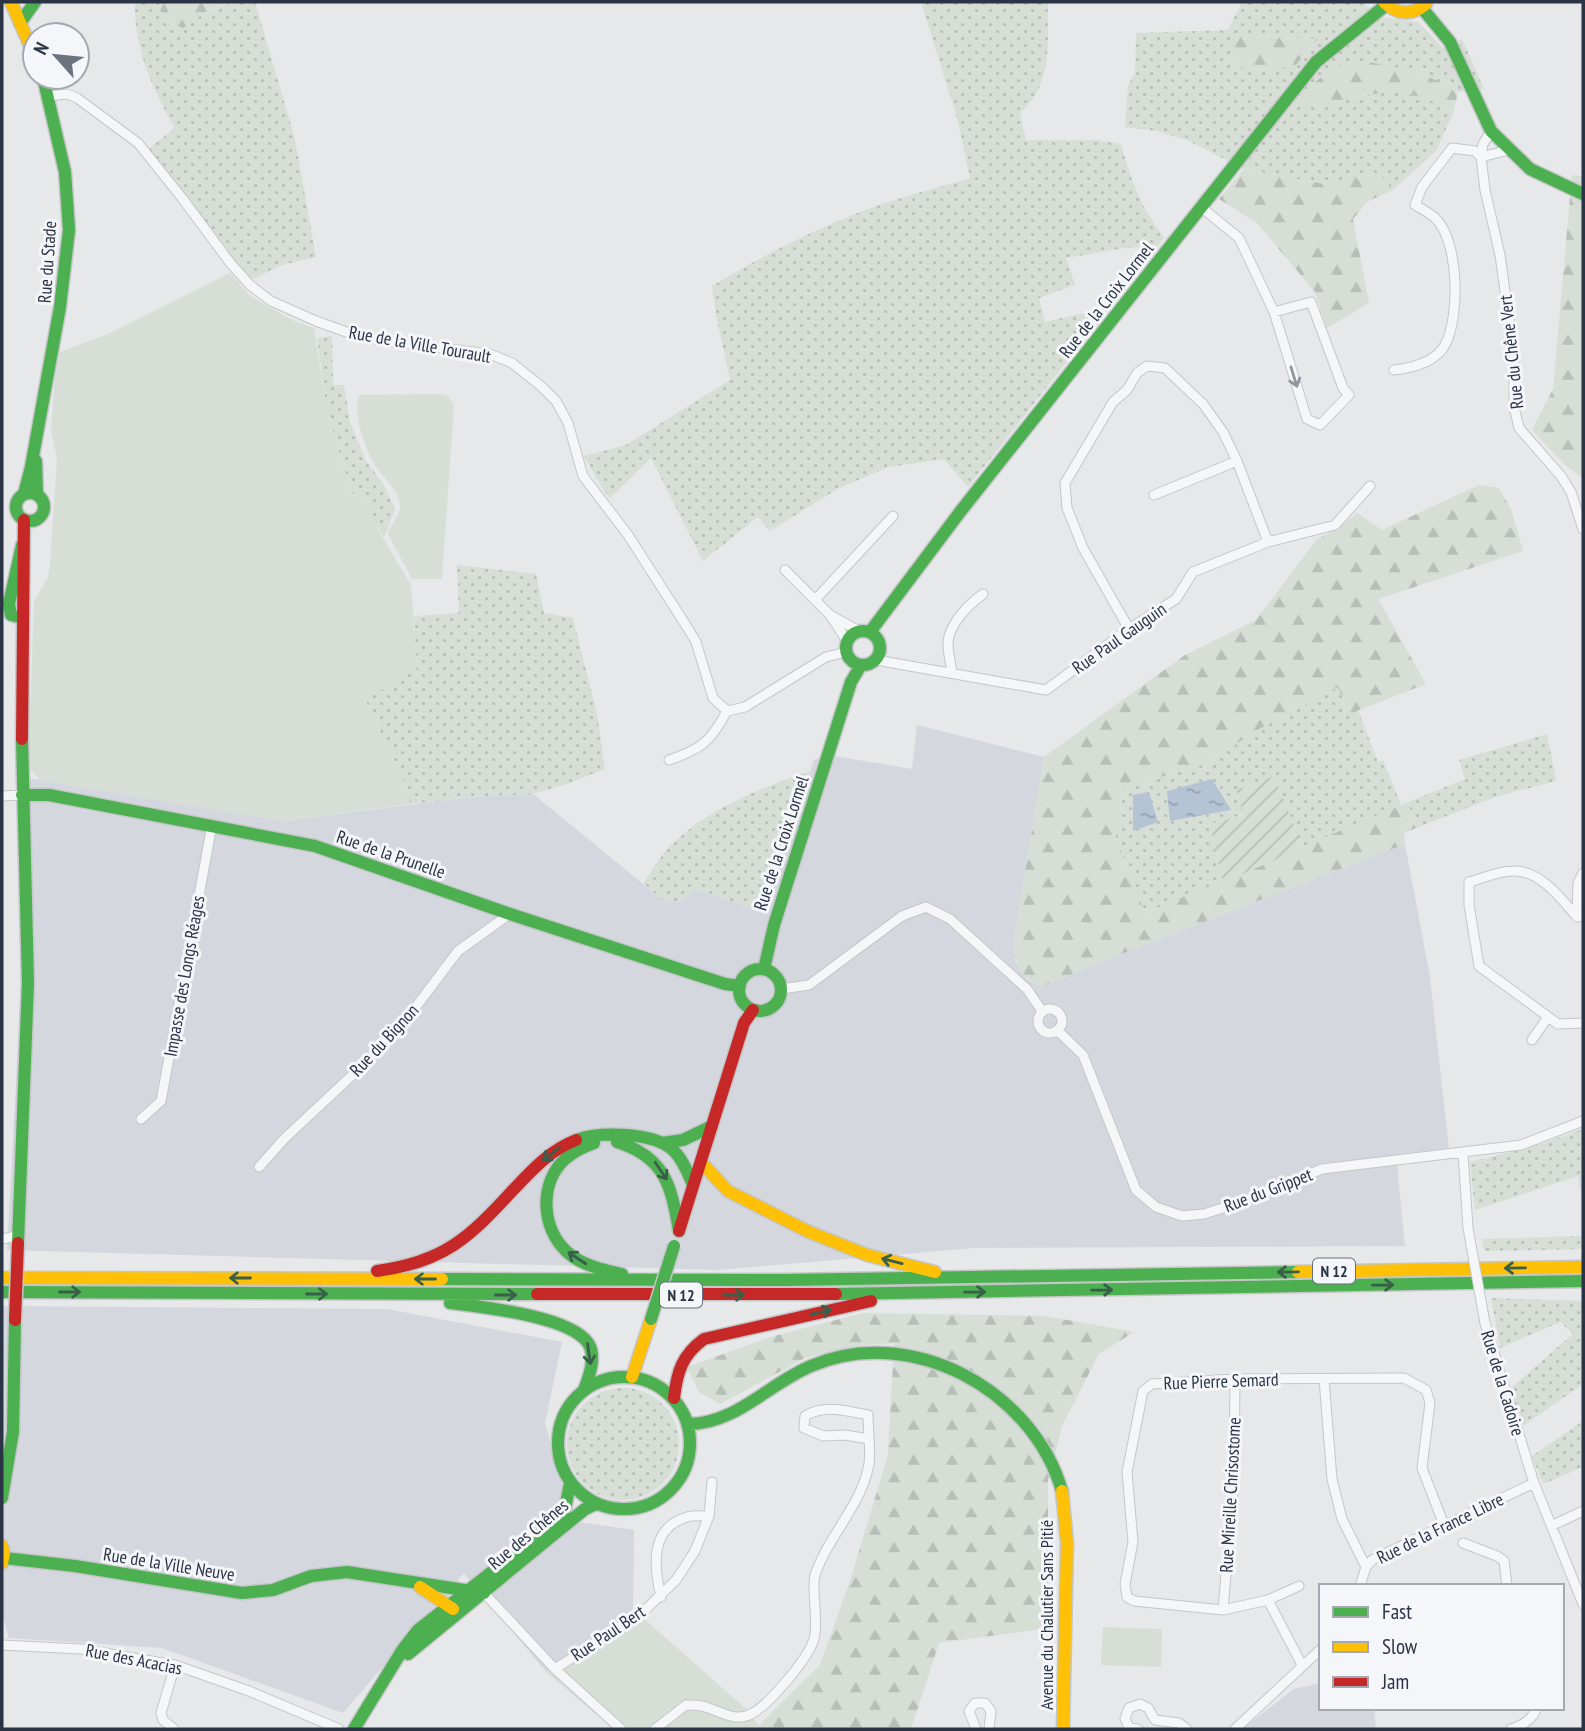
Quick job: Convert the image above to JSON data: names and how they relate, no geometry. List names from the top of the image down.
{
  "streets": {
    "main road": [
      "Rue du Stade",
      "Rue de la Croix Lormel",
      "Rue de la Prunelle",
      "N 12",
      "Rue des Chênes",
      "Rue de la Ville Neuve",
      "Avenue du Chalutier Sans Pitié"
    ],
    "street": [
      "Rue de la Ville Tourault",
      "Rue du Chêne Vert",
      "Rue Paul Gauguin",
      "Impasse des Longs Réages",
      "Rue du Bignon",
      "Rue du Grippet",
      "Rue Pierre Semard",
      "Rue de la Cadoire",
      "Rue Mireille Chrisostome",
      "Rue de la France Libre",
      "Rue Paul Bert",
      "Rue des Acacias"
    ]
  },
  "crossings": [
    ["Rue du Stade", "Rue de la Ville Tourault"],
    ["Rue du Stade", "Rue de la Prunelle"],
    ["Rue de la Croix Lormel", "Rue Paul Gauguin"],
    ["Rue de la Croix Lormel", "Rue de la Prunelle"],
    ["Rue de la Prunelle", "Impasse des Longs Réages"],
    ["Rue de la Prunelle", "Rue du Bignon"],
    ["Rue du Grippet", "Rue de la Cadoire"],
    ["Rue Pierre Semard", "Rue Mireille Chrisostome"],
    ["Rue Pierre Semard", "Rue de la France Libre"],
    ["Rue de la Cadoire", "Rue de la France Libre"],
    ["Rue des Chênes", "Rue de la Ville Neuve"],
    ["Rue des Chênes", "Avenue du Chalutier Sans Pitié"]
  ],
  "legend": ["Fast", "Slow", "Jam"],
  "north": "top left"
}
